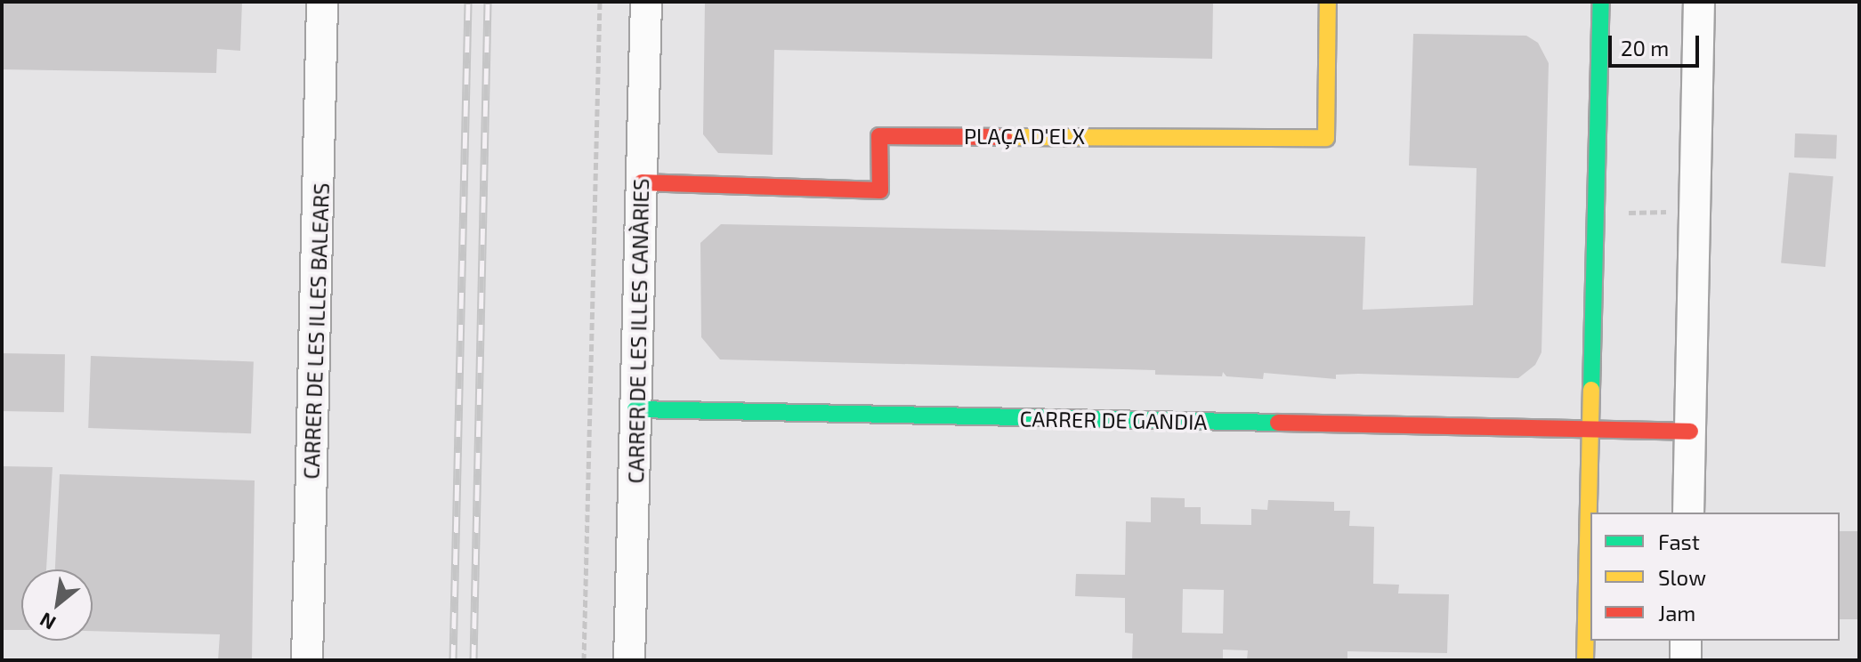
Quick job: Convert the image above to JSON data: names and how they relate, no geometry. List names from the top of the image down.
{
  "streets": {
    "street": [
      "PLAÇA D'ELX",
      "CARRER DE LES ILLES BALEARS",
      "CARRER DE LES ILLES CANÀRIES",
      "CARRER DE GANDIA"
    ]
  },
  "crossings": [
    ["PLAÇA D'ELX", "CARRER DE LES ILLES CANÀRIES"],
    ["CARRER DE LES ILLES CANÀRIES", "CARRER DE GANDIA"]
  ],
  "legend": ["Fast", "Slow", "Jam"],
  "scale_bar": "20 m",
  "north": "bottom left"
}
